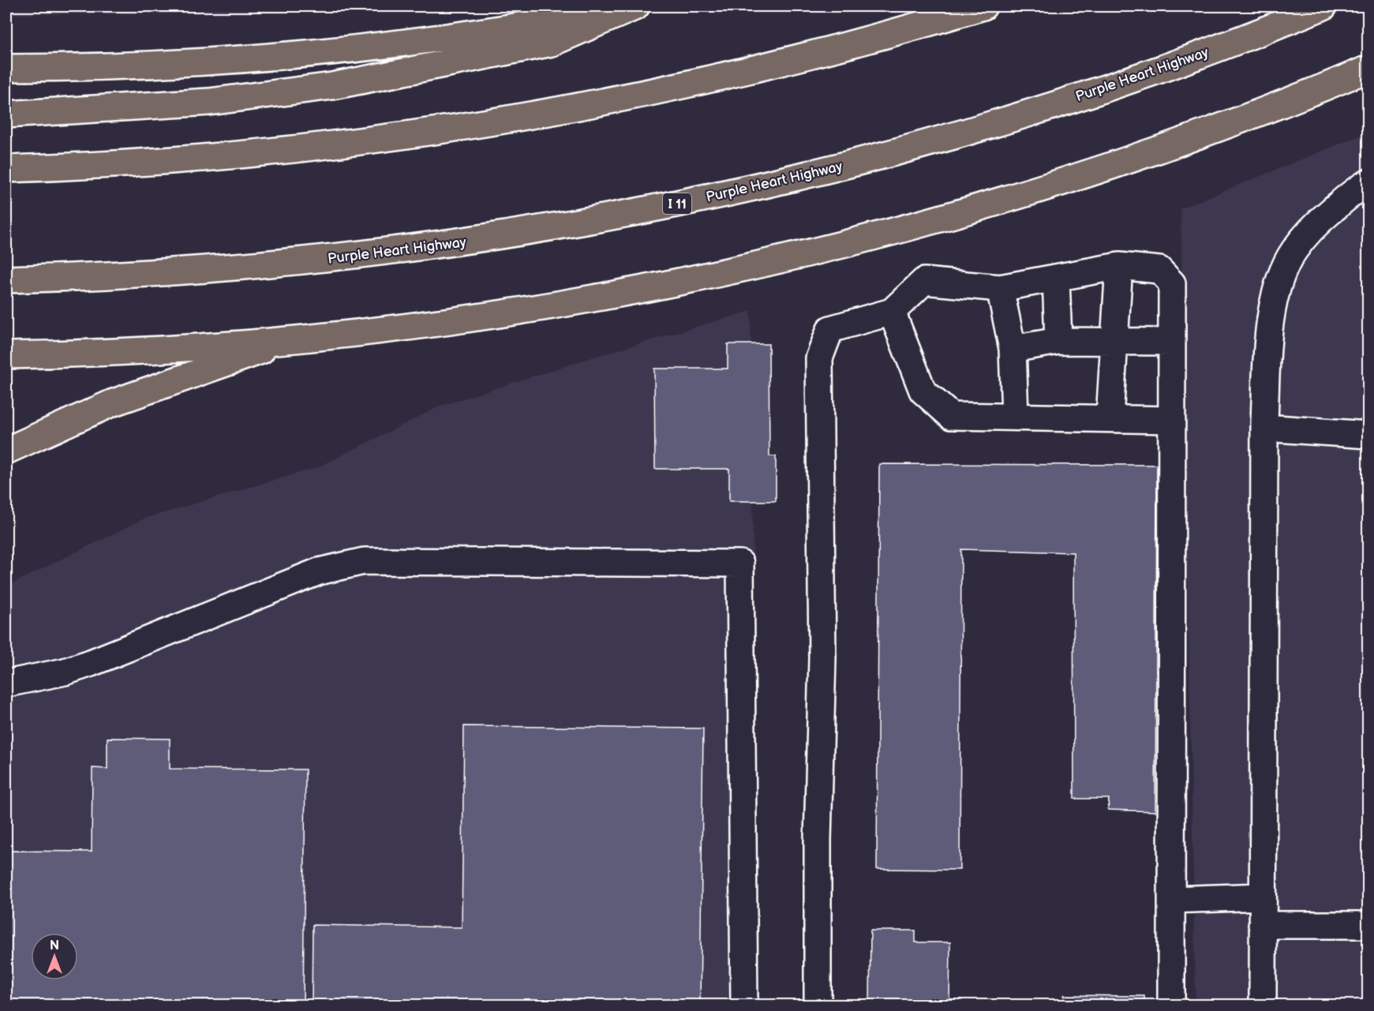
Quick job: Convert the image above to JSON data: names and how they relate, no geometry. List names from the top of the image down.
{
  "streets": {
    "highway": ["Purple Heart Highway", "I 11"]
  },
  "north": "top"
}
